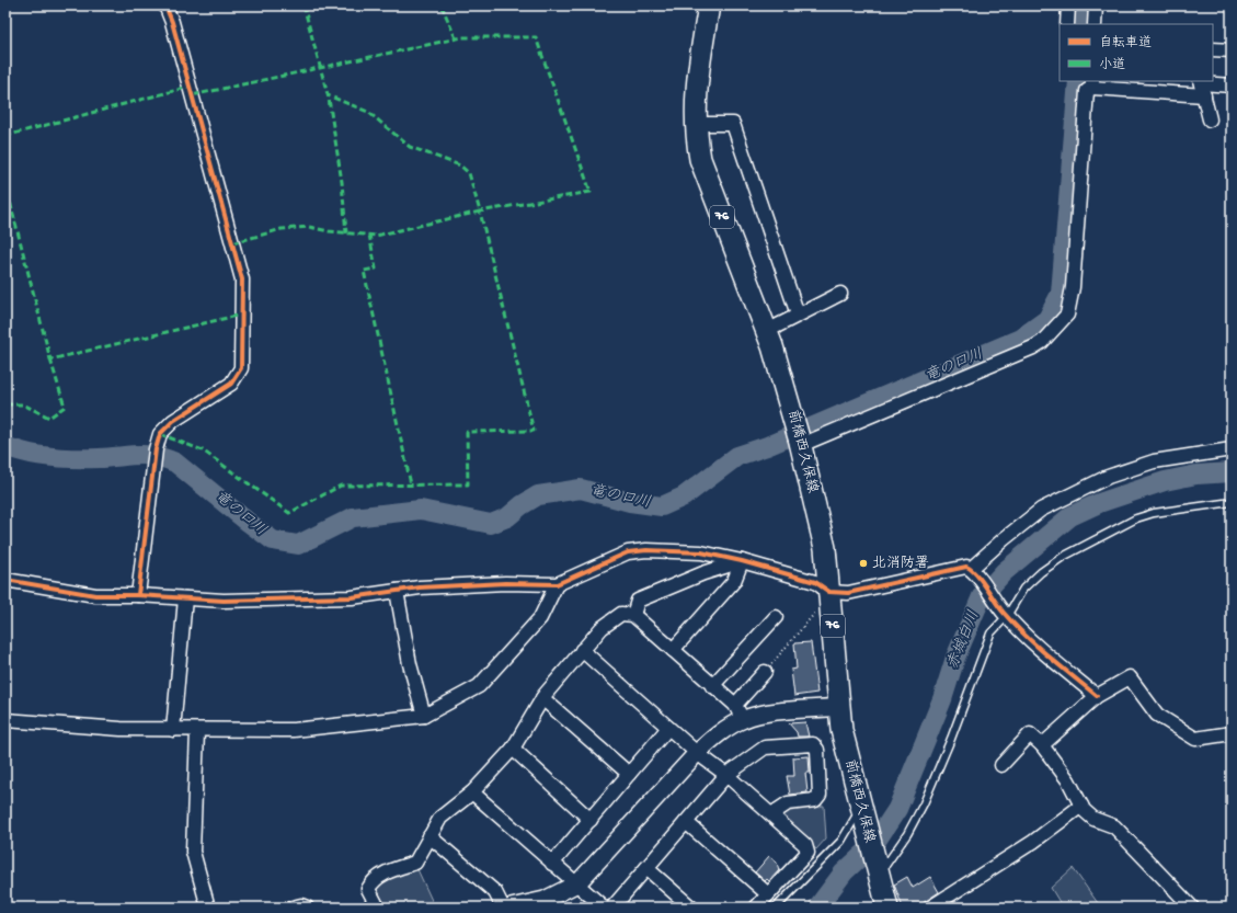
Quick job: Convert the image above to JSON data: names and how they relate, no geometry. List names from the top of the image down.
{
  "streets": {
    "main road": ["76", "前橋西久保線"]
  },
  "water": ["竜の口川", "赤城白川"],
  "places": ["北消防署"],
  "legend": ["自転車道", "小道"]
}
